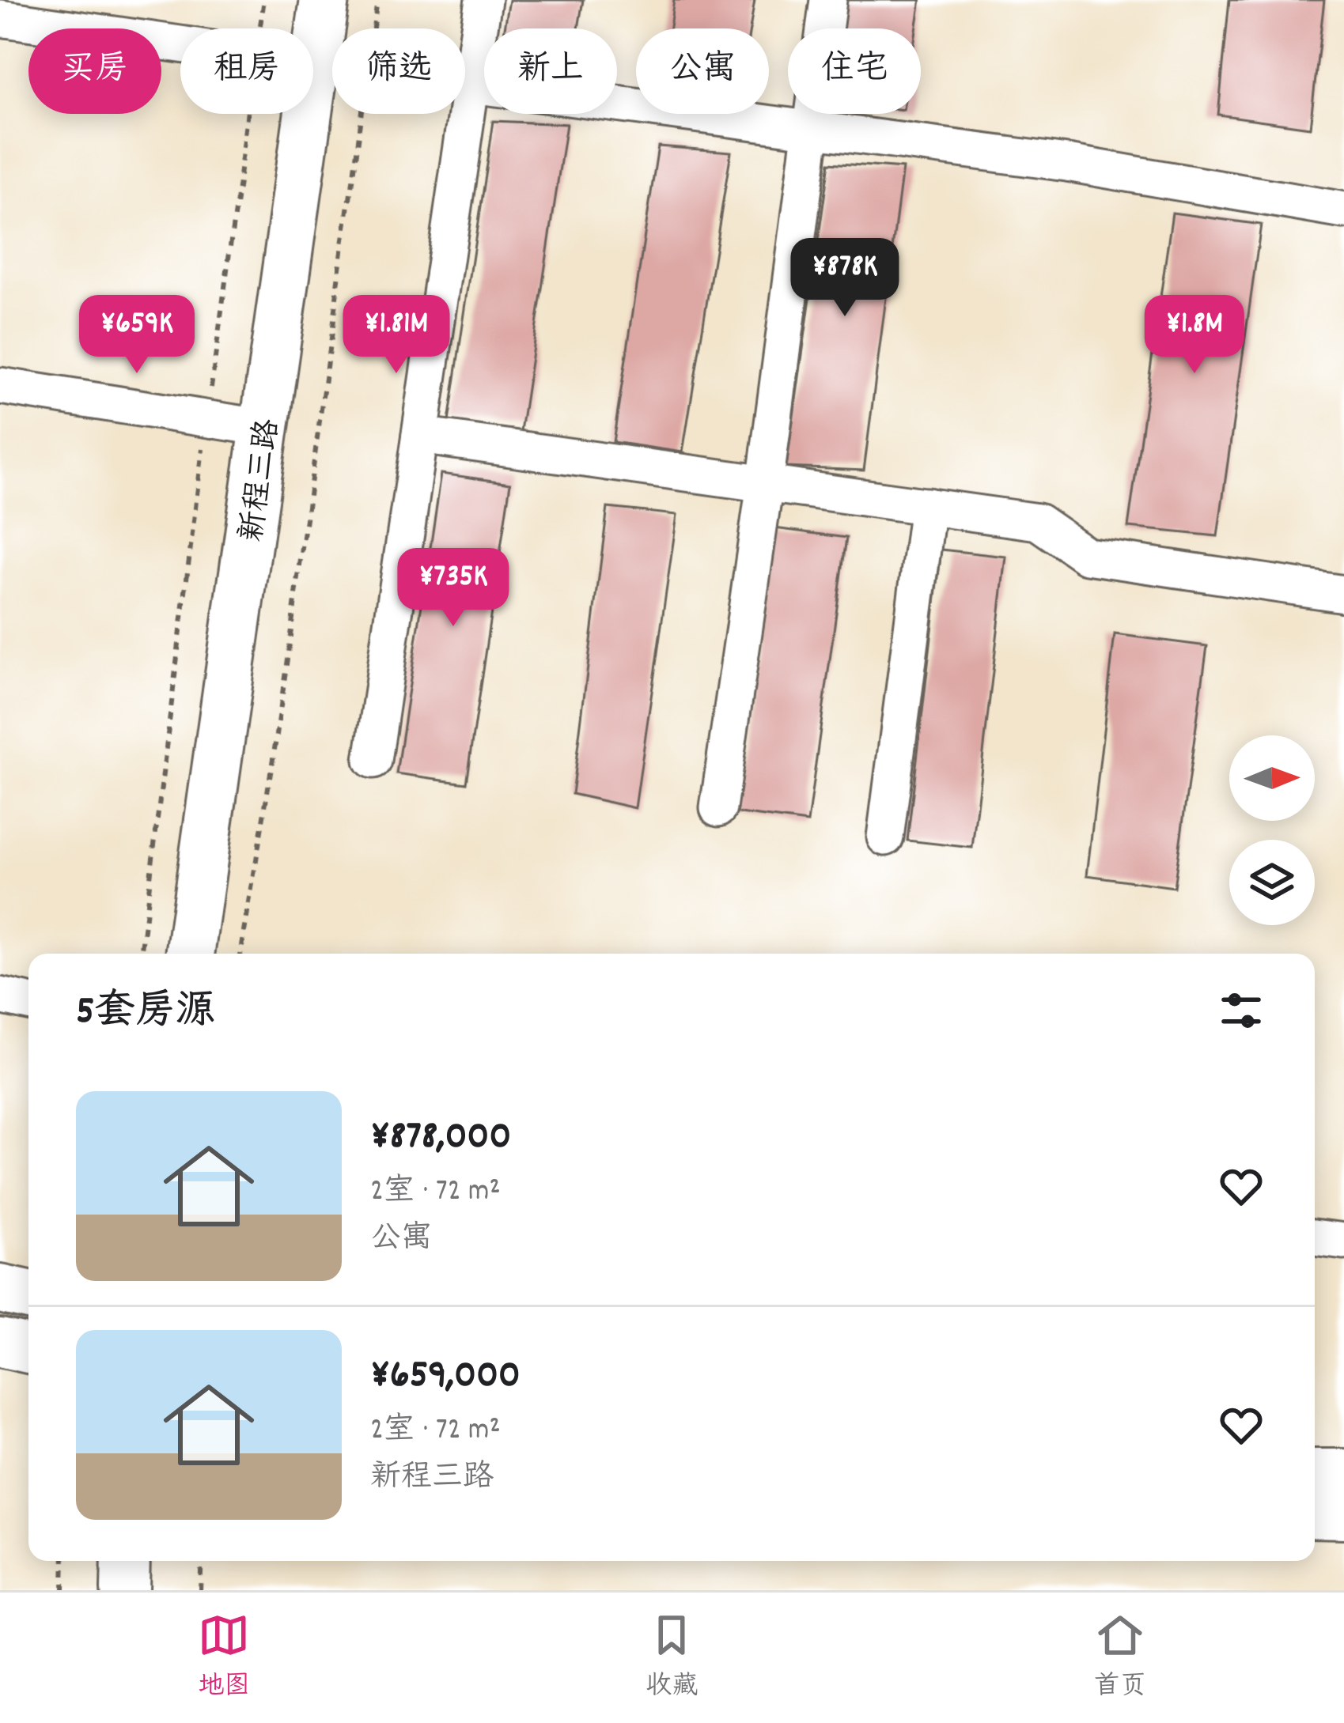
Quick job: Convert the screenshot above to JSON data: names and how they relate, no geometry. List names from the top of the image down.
{
  "streets": {
    "main road": ["新程三路"]
  },
  "north": "right",
  "page": {
    "chip": [
      "买房",
      "租房",
      "筛选",
      "新上",
      "公寓",
      "住宅"
    ],
    "price": [
      "¥878K",
      "¥659K",
      "¥1.81M",
      "¥1.8M",
      "¥735K"
    ],
    "heading": "5套房源",
    "list": [
      {
        "name": "¥878,000",
        "note": "2室 · 72 m² · 公寓"
      },
      {
        "name": "¥659,000",
        "note": "2室 · 72 m² · 新程三路"
      }
    ],
    "tabs": ["地图", "收藏", "首页"]
  }
}
